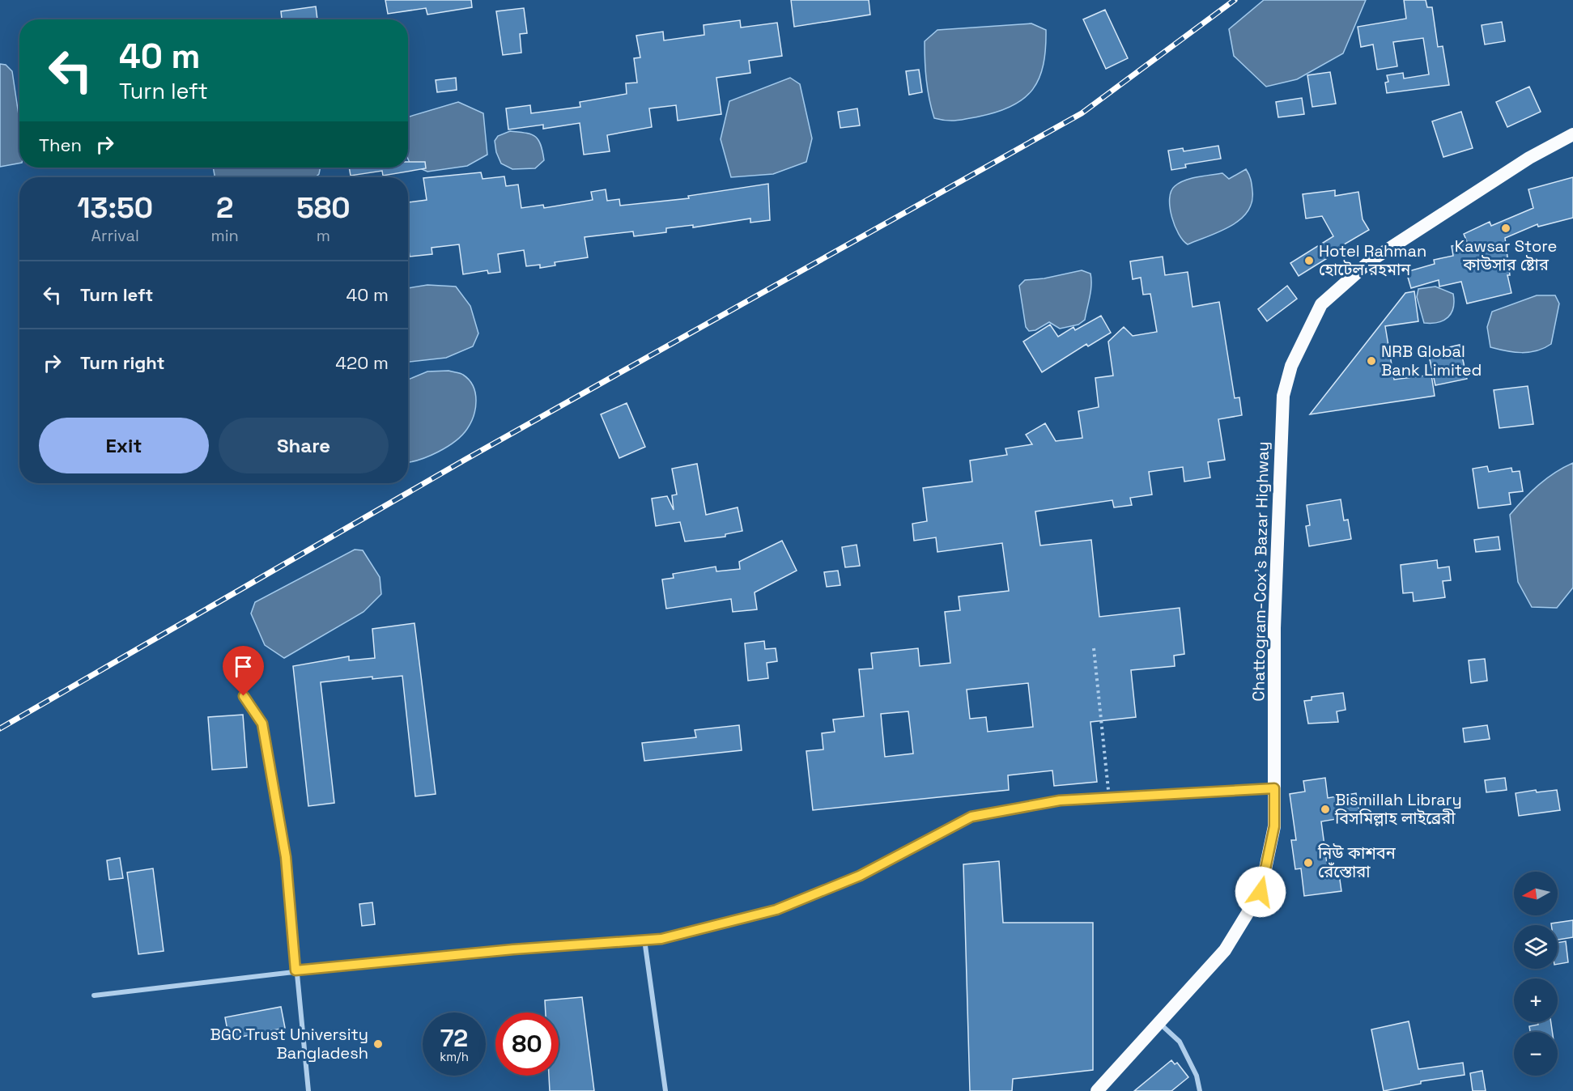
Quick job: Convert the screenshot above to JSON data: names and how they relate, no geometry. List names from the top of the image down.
{
  "streets": {
    "highway": ["Chattogram-Cox's Bazar Highway"]
  },
  "places": [
    "Kawsar Store কাউসার ষ্টোর",
    "Hotel Rahman হোটেল রহমান",
    "NRB Global Bank Limited",
    "Bismillah Library বিসমিল্লাহ লাইব্রেরী",
    "নিউ কাশবন রেঁস্তোরা",
    "BGC Trust University Bangladesh"
  ],
  "north": "left",
  "page": {
    "turn": ["40 m", "Turn left"],
    "then": "Then",
    "eta": [
      "13:50",
      "Arrival",
      "2",
      "min",
      "580",
      "m"
    ],
    "list": [
      {
        "name": "Turn left",
        "value": "40 m"
      },
      {
        "name": "Turn right",
        "value": "420 m"
      }
    ],
    "buttons": ["Exit", "Share"],
    "map_buttons": ["+", "−"],
    "speed": "72 km/h",
    "limit": "80"
  }
}
